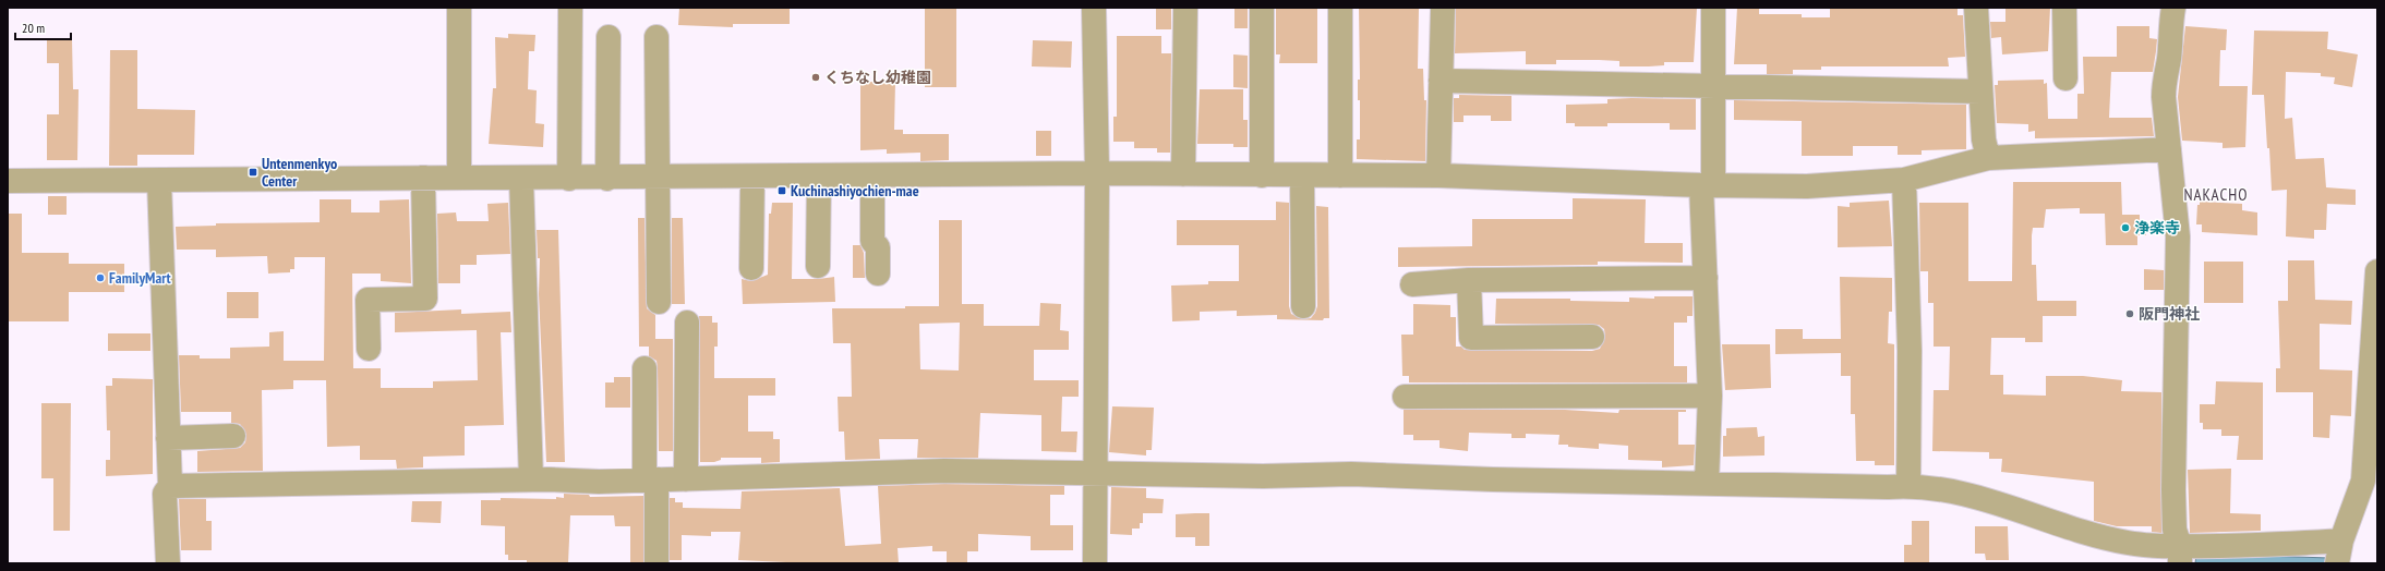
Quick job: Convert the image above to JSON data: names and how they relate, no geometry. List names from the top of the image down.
{
  "districts": ["NAKACHO"],
  "places": {
    "other": [
      "くちなし幼稚園",
      "浄楽寺",
      "FamilyMart",
      "阪門神社"
    ],
    "transit": ["Untenmenkyo Center", "Kuchinashiyochien-mae"]
  },
  "scale_bar": "20 m"
}
